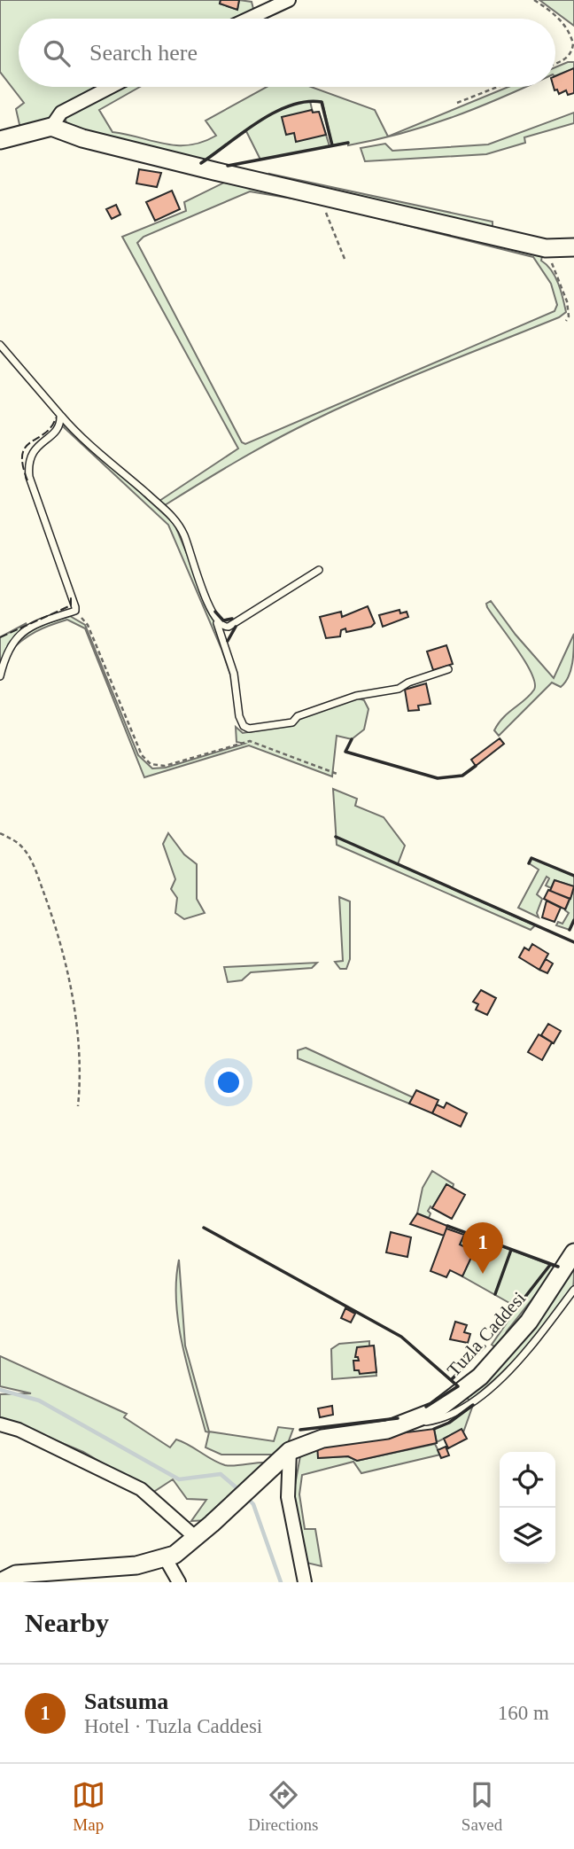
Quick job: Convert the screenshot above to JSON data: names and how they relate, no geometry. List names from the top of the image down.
{
  "streets": {
    "main road": ["Tuzla Caddesi"]
  },
  "page": {
    "search": "Search here",
    "pins": "1",
    "heading": "Nearby",
    "list": [
      {
        "mark": "1",
        "name": "Satsuma",
        "note": "Hotel · Tuzla Caddesi",
        "value": "160 m"
      }
    ],
    "nav": ["Map", "Directions", "Saved"]
  }
}
